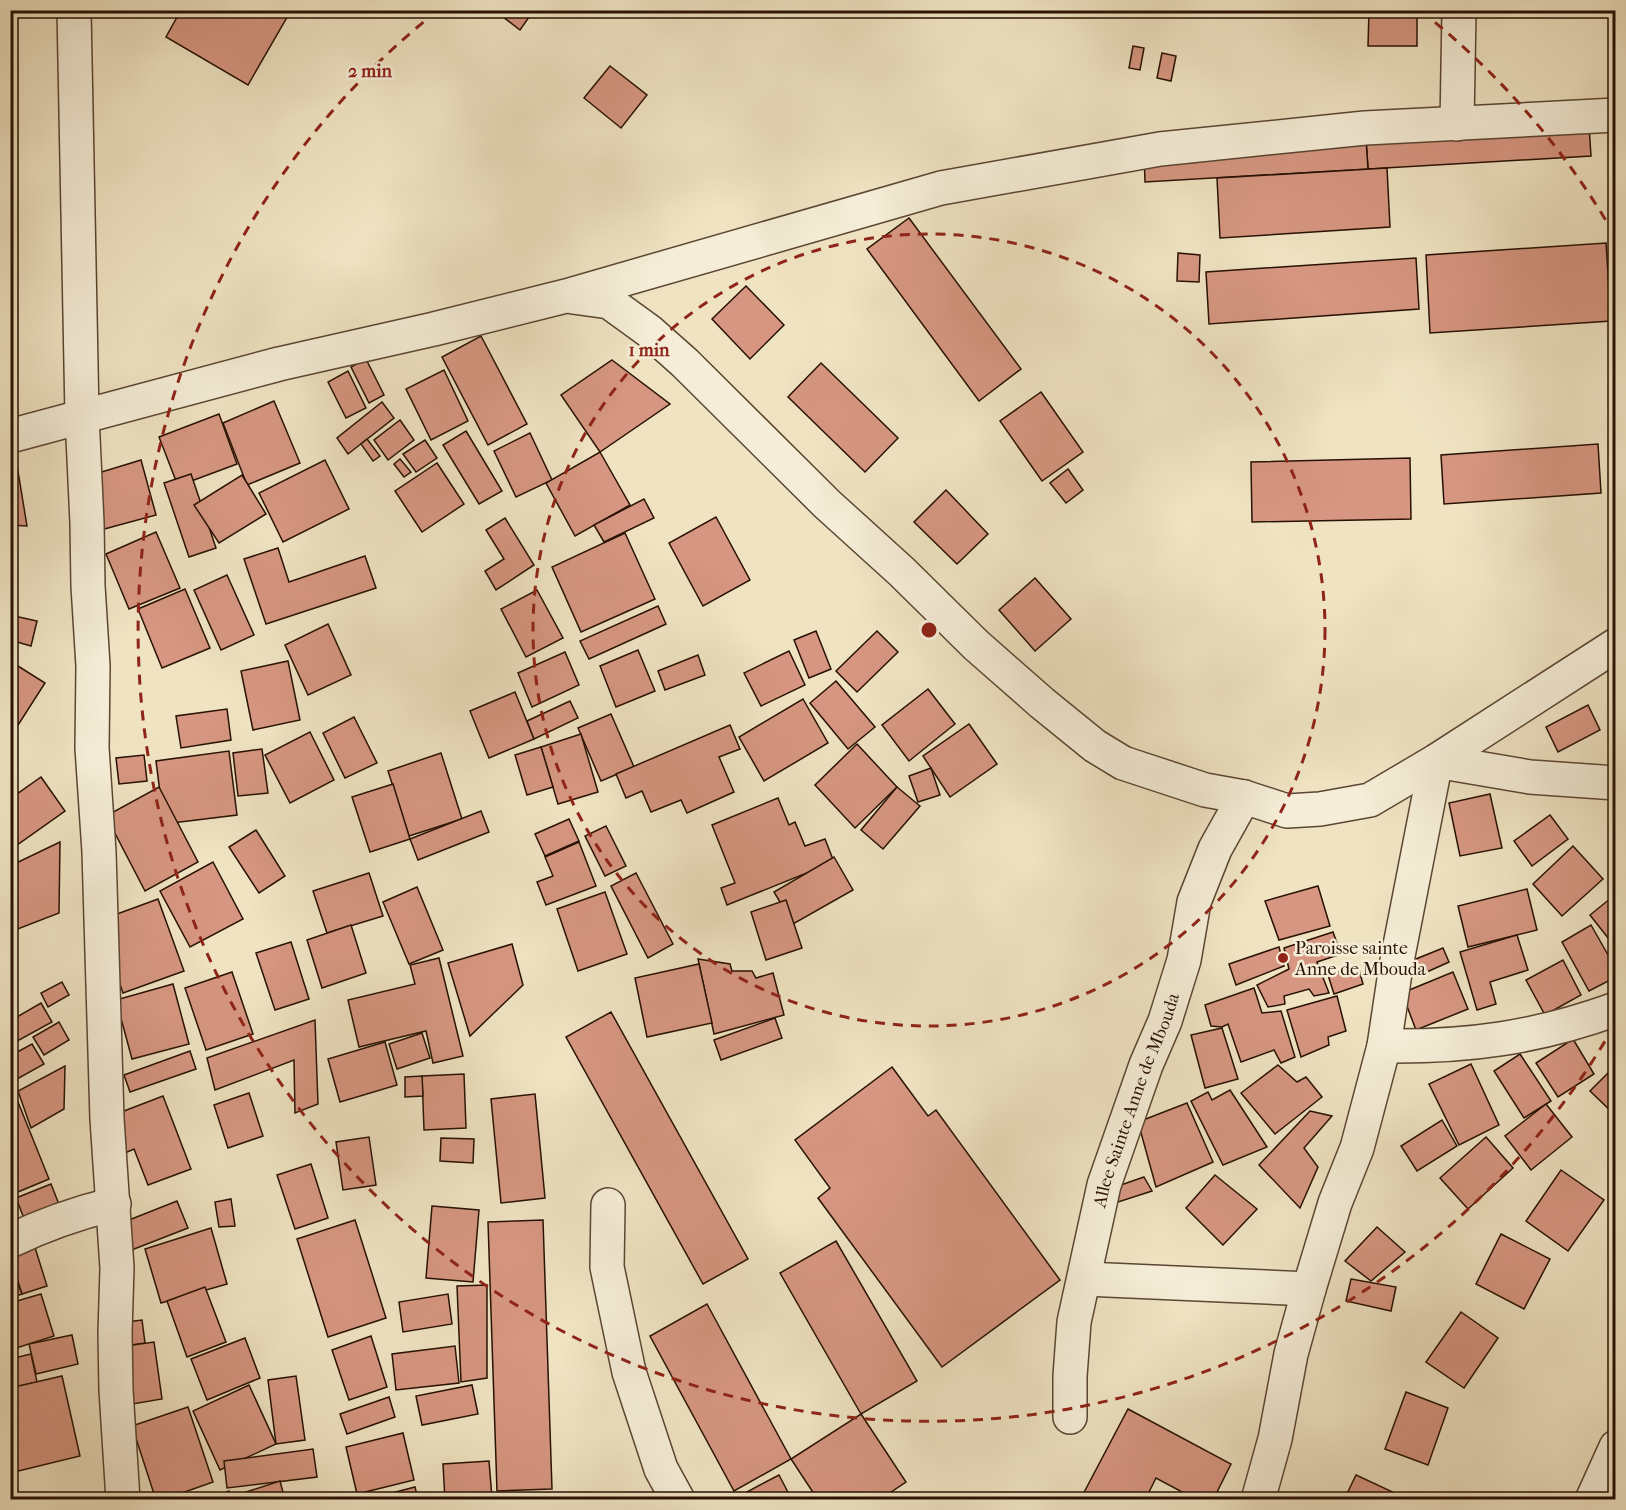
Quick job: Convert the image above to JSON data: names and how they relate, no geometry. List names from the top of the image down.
{
  "streets": {
    "street": ["Allee Sainte Anne de Mbouda"]
  },
  "places": ["Paroisse sainte Anne de Mbouda"],
  "rings": ["2 min", "1 min"]
}
